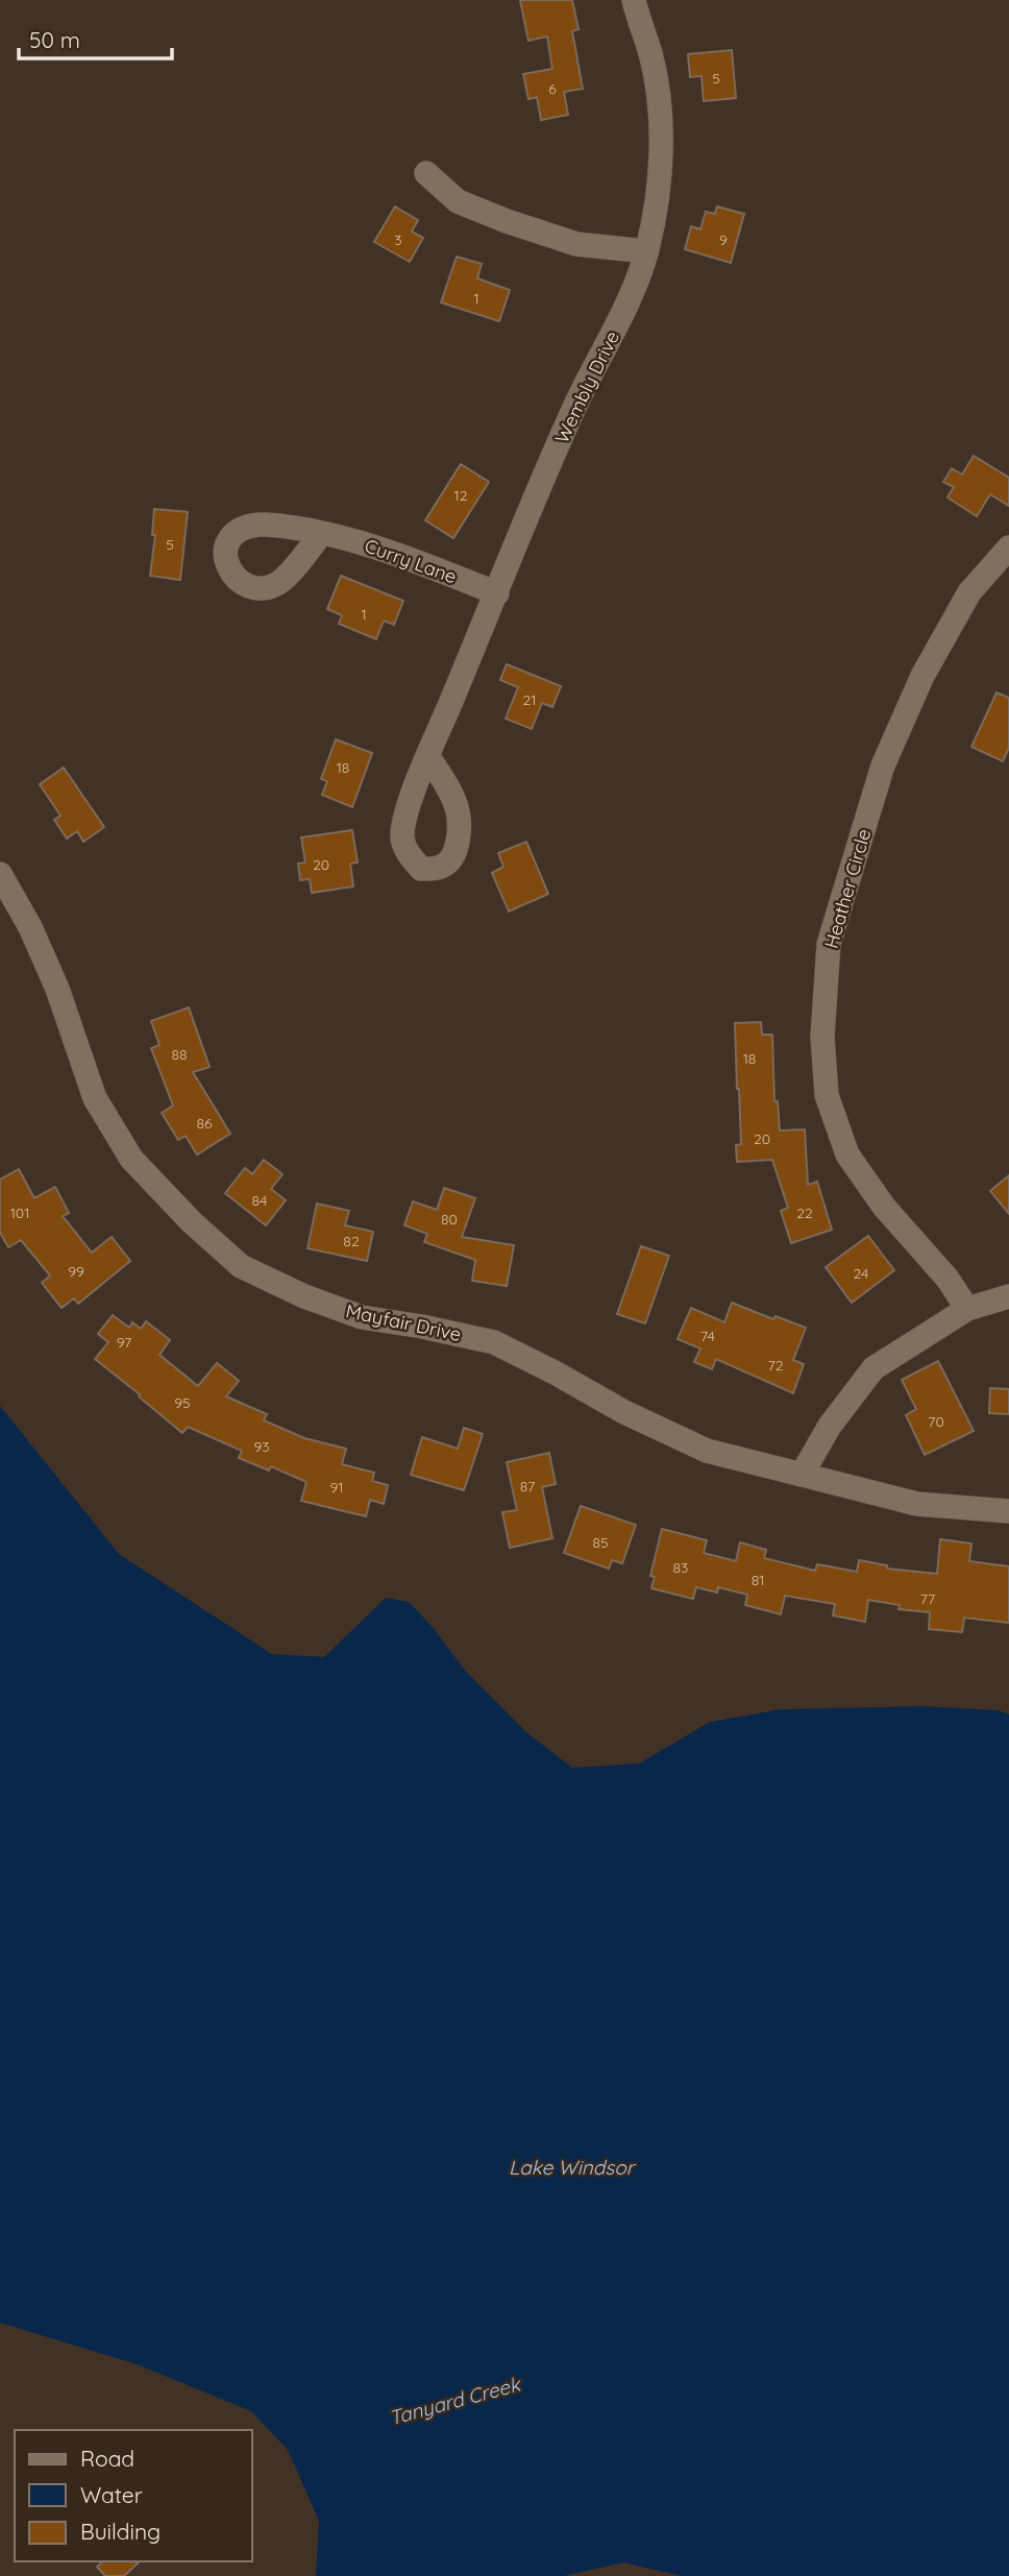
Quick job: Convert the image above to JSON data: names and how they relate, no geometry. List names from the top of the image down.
{
  "streets": {
    "street": [
      "Wembly Drive",
      "Curry Lane",
      "Heather Circle",
      "Mayfair Drive"
    ]
  },
  "crossings": [
    ["Wembly Drive", "Curry Lane"]
  ],
  "water": ["Lake Windsor", "Tanyard Creek"],
  "house_numbers": [
    "5",
    "6",
    "3",
    "9",
    "1",
    "12",
    "5",
    "1",
    "21",
    "18",
    "20",
    "88",
    "18",
    "86",
    "20",
    "84",
    "101",
    "22",
    "80",
    "82",
    "99",
    "24",
    "74",
    "97",
    "72",
    "95",
    "70",
    "93",
    "87",
    "91",
    "85",
    "83",
    "81",
    "77"
  ],
  "legend": ["Road", "Water", "Building"],
  "scale_bar": "50 m"
}
